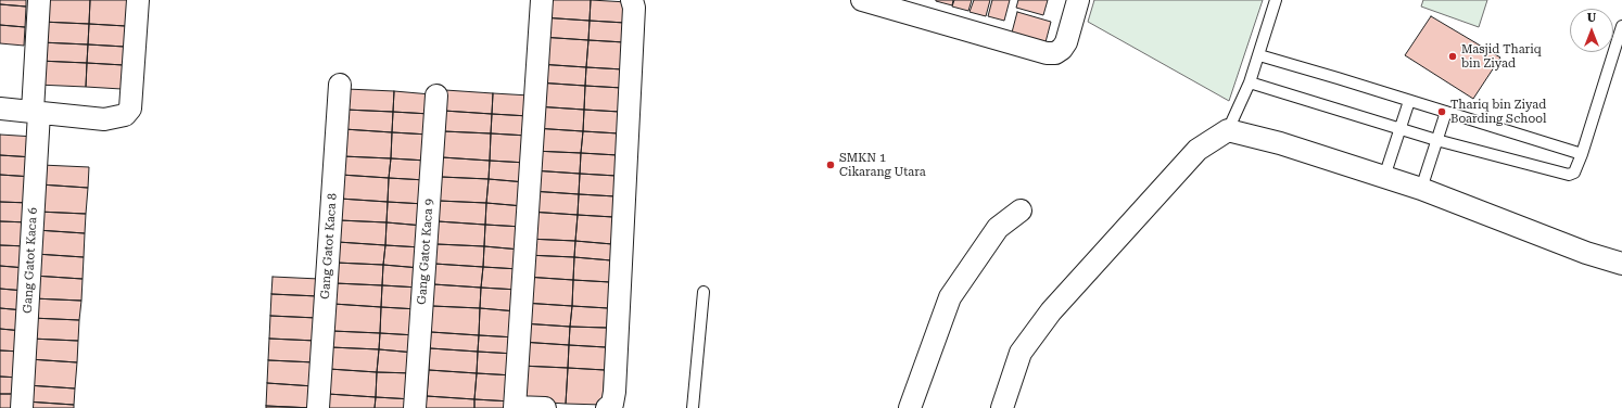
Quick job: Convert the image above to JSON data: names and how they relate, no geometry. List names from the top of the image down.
{
  "streets": {
    "street": ["Gang Gatot Kaca 8", "Gang Gatot Kaca 9", "Gang Gatot Kaca 6"]
  },
  "places": ["Masjid Thariq bin Ziyad", "Thariq bin Ziyad Boarding School", "SMKN 1 Cikarang Utara"],
  "north": "top"
}
